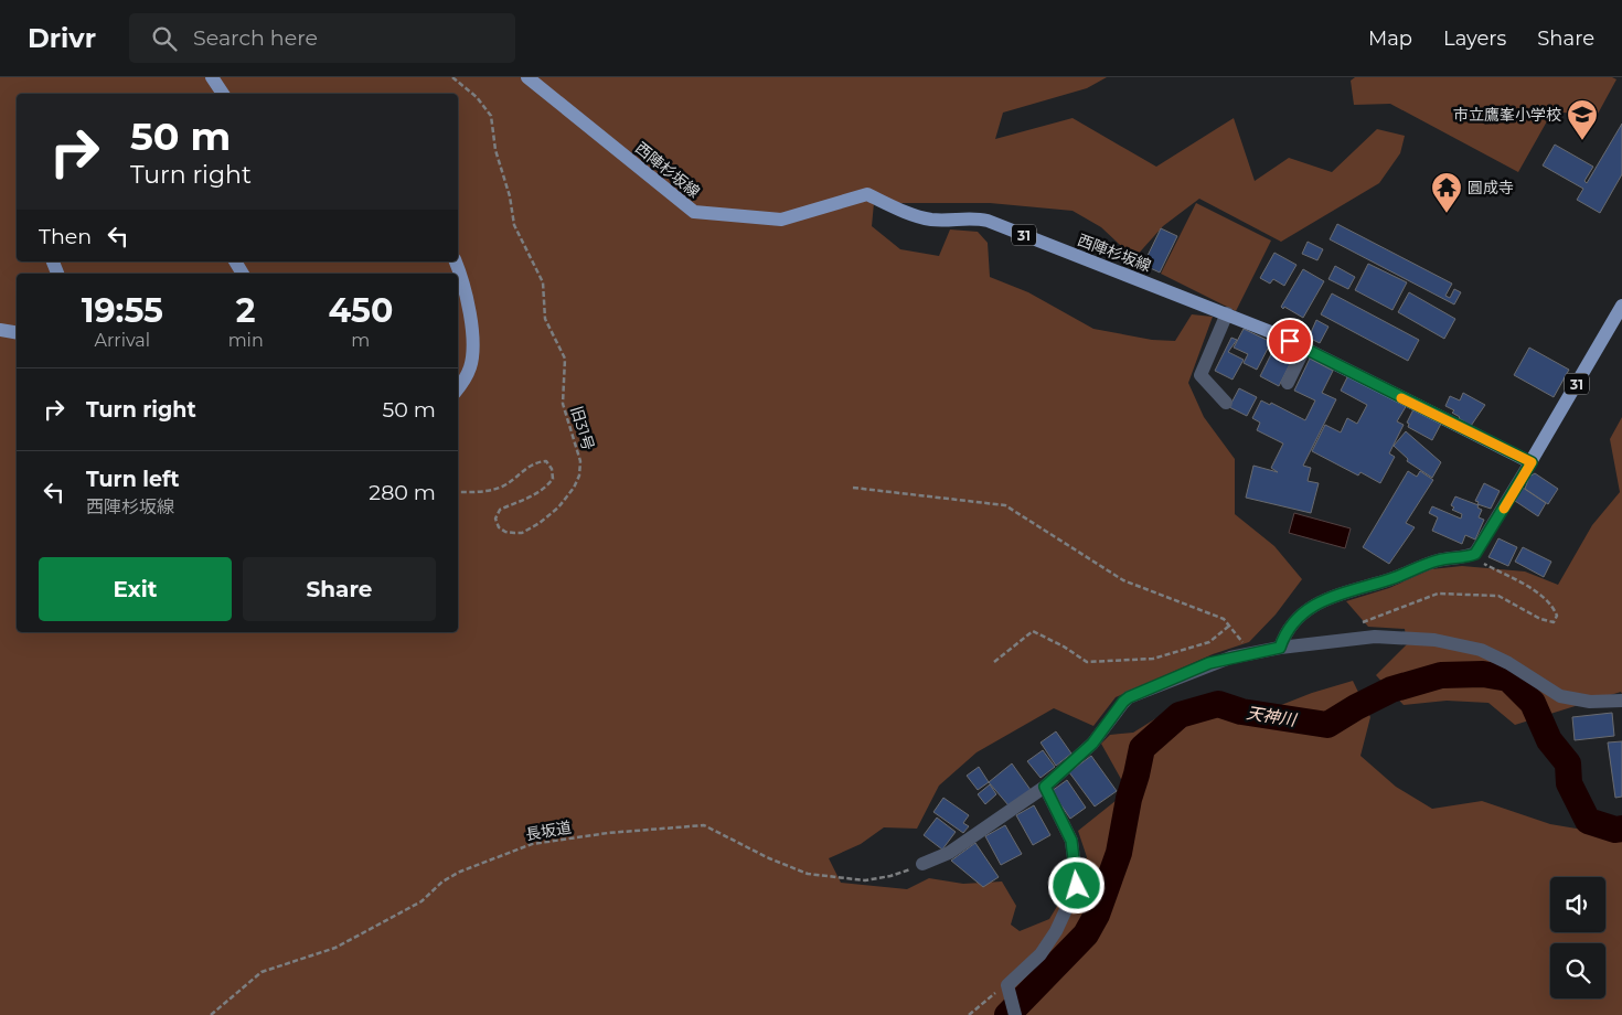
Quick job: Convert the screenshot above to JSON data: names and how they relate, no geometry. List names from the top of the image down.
{
  "streets": {
    "main road": ["西陣杉坂線", "31"],
    "path": ["旧31号", "長坂道"]
  },
  "crossings": [
    ["西陣杉坂線", "31"]
  ],
  "water": ["天神川"],
  "places": {
    "school or university": ["市立鷹峯小学校"],
    "temple": ["圓成寺"]
  },
  "page": {
    "header": "Drivr",
    "search": "Search here",
    "nav": ["Map", "Layers", "Share"],
    "turn": ["50 m", "Turn right"],
    "then": "Then",
    "eta": [
      "19:55",
      "Arrival",
      "2",
      "min",
      "450",
      "m"
    ],
    "list": [
      {
        "name": "Turn right",
        "value": "50 m"
      },
      {
        "name": "Turn left",
        "note": "西陣杉坂線",
        "value": "280 m"
      }
    ],
    "buttons": ["Exit", "Share"]
  }
}
